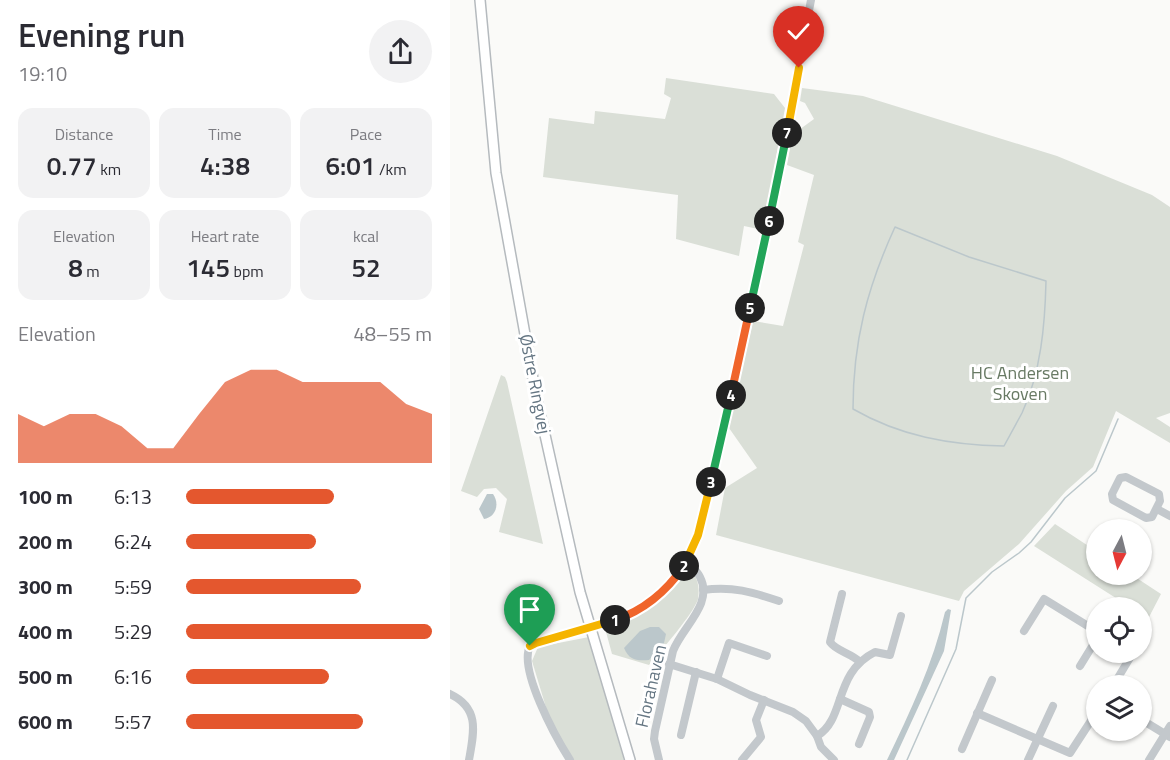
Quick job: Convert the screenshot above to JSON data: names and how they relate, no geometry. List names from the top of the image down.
{
  "streets": {
    "main road": ["Østre Ringvej"],
    "street": ["Florahaven"]
  },
  "parks": ["HC Andersen Skoven"],
  "north": "bottom",
  "page": {
    "heading": ["Evening run", "19:10"],
    "stats": [
      ["Distance", "0.77 km"],
      ["Time", "4:38"],
      ["Pace", "6:01 /km"],
      ["Elevation", "8 m"],
      ["Heart rate", "145 bpm"],
      ["kcal", "52"]
    ],
    "pins": [
      "7",
      "6",
      "5",
      "4",
      "3",
      "2",
      "1"
    ],
    "chart": ["Elevation", "48–55 m"],
    "list": [
      {
        "name": "100 m",
        "note": "6:13"
      },
      {
        "name": "200 m",
        "note": "6:24"
      },
      {
        "name": "300 m",
        "note": "5:59"
      },
      {
        "name": "400 m",
        "note": "5:29"
      },
      {
        "name": "500 m",
        "note": "6:16"
      },
      {
        "name": "600 m",
        "note": "5:57"
      }
    ]
  }
}
